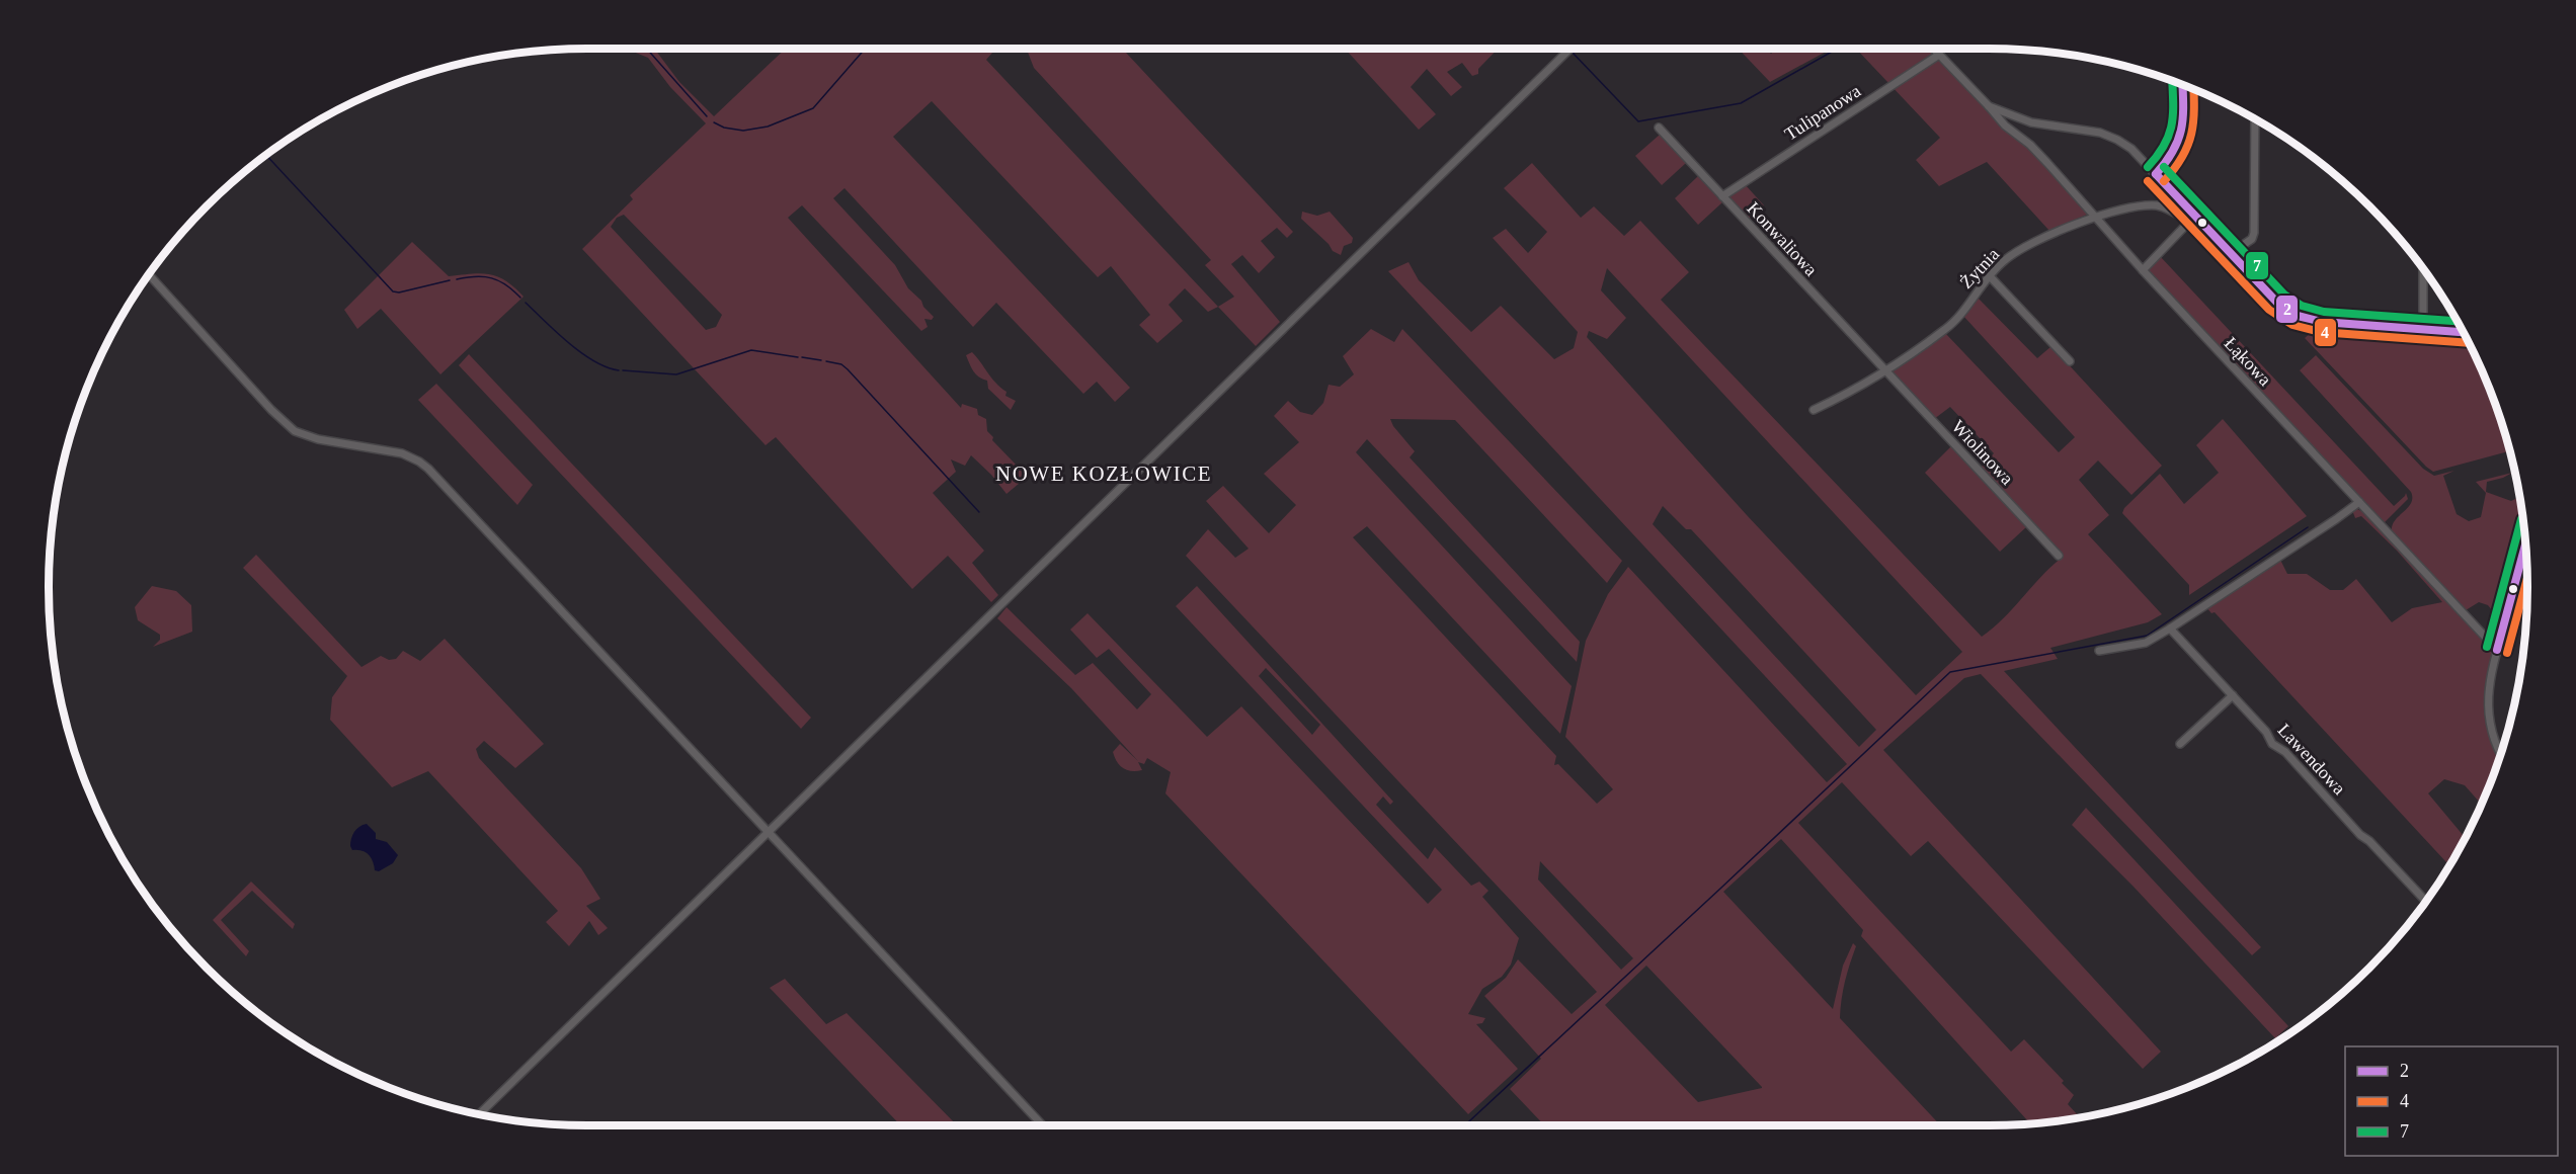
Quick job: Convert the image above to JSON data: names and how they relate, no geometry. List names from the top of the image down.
{
  "streets": {
    "street": [
      "Tulipanowa",
      "Konwaliowa",
      "Żytnia",
      "Łąkowa",
      "Wiolinowa",
      "Lawendowa"
    ]
  },
  "crossings": [
    ["Tulipanowa", "Konwaliowa"],
    ["Tulipanowa", "Łąkowa"],
    ["Konwaliowa", "Żytnia"],
    ["Konwaliowa", "Wiolinowa"],
    ["Żytnia", "Łąkowa"],
    ["Żytnia", "Wiolinowa"]
  ],
  "districts": ["NOWE KOZŁOWICE"],
  "lines": ["transit line 7", "transit line 2", "transit line 4"],
  "legend": ["2", "4", "7"]
}
